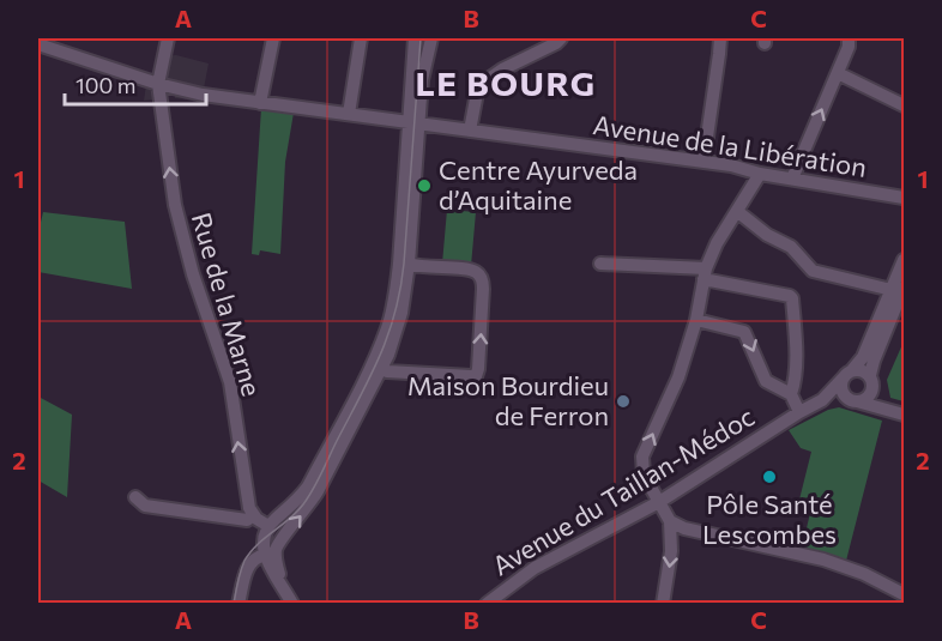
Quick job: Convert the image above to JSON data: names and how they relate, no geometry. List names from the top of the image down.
{
  "streets": {
    "street": ["Avenue de la Libération", "Rue de la Marne", "Avenue du Taillan-Médoc"]
  },
  "crossings": [
    ["Avenue de la Libération", "Rue de la Marne"]
  ],
  "one_way": ["Rue de la Marne"],
  "districts": ["LE BOURG"],
  "places": ["Centre Ayurveda d’Aquitaine", "Maison Bourdieu de Ferron", "Pôle Santé Lescombes"],
  "scale_bar": "100 m",
  "grid": {
    "columns": ["A", "B", "C"],
    "rows": ["1", "2"]
  }
}
